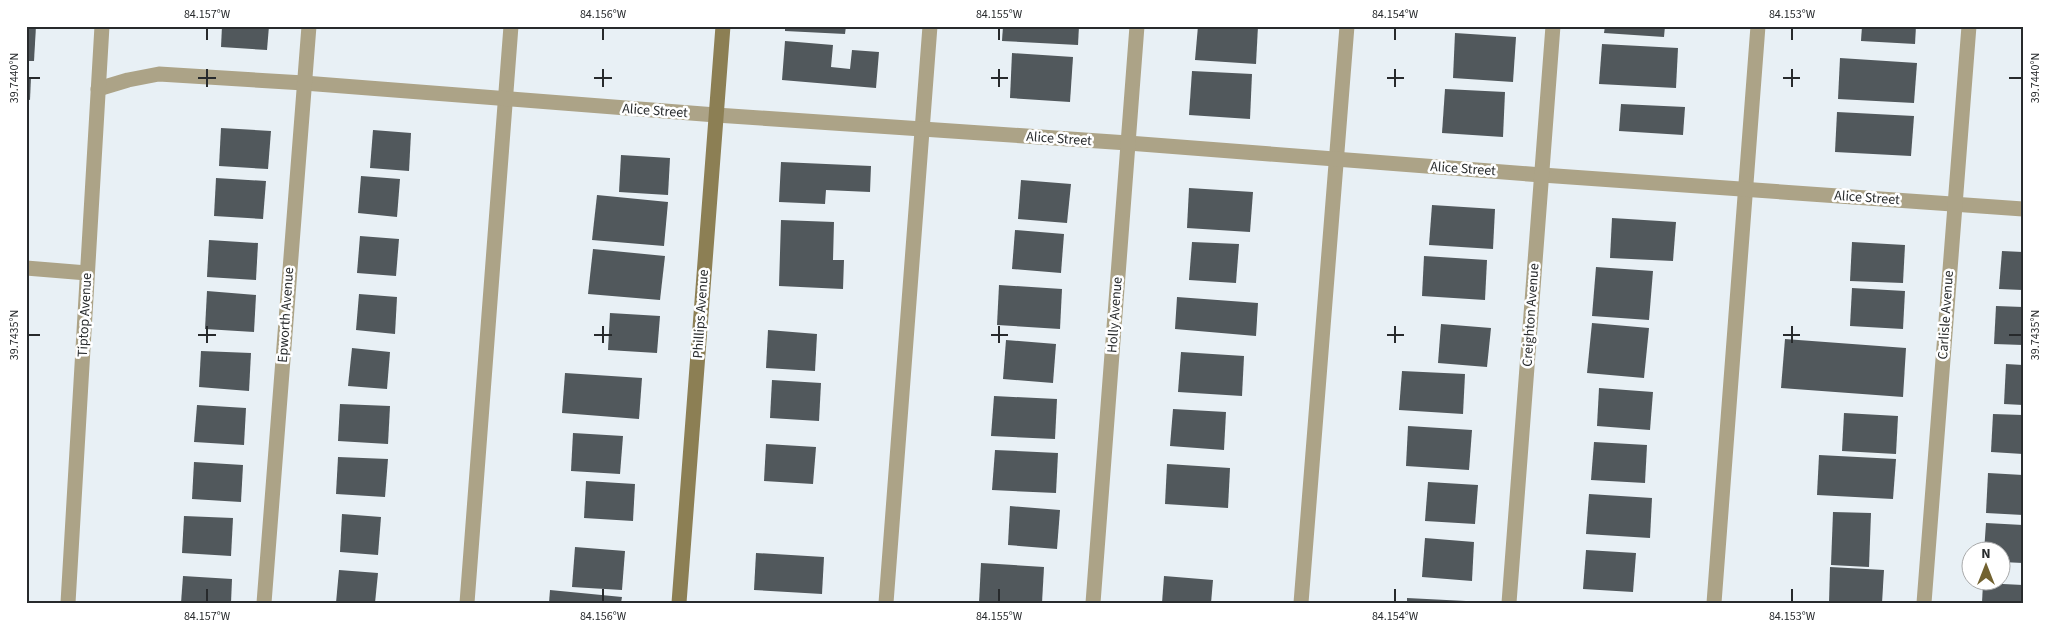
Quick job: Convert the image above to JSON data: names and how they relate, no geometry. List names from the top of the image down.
{
  "streets": {
    "street": [
      "Alice Street",
      "Phillips Avenue",
      "Tiptop Avenue",
      "Epworth Avenue",
      "Holly Avenue",
      "Creighton Avenue",
      "Carlisle Avenue"
    ]
  },
  "crossings": [
    ["Alice Street", "Phillips Avenue"],
    ["Alice Street", "Tiptop Avenue"],
    ["Alice Street", "Epworth Avenue"],
    ["Alice Street", "Holly Avenue"],
    ["Alice Street", "Creighton Avenue"],
    ["Alice Street", "Carlisle Avenue"]
  ],
  "north": "top",
  "coordinates": [
    "84.157°W",
    "84.156°W",
    "84.155°W",
    "84.154°W",
    "84.153°W",
    "39.7440°N",
    "39.7435°N"
  ]
}
